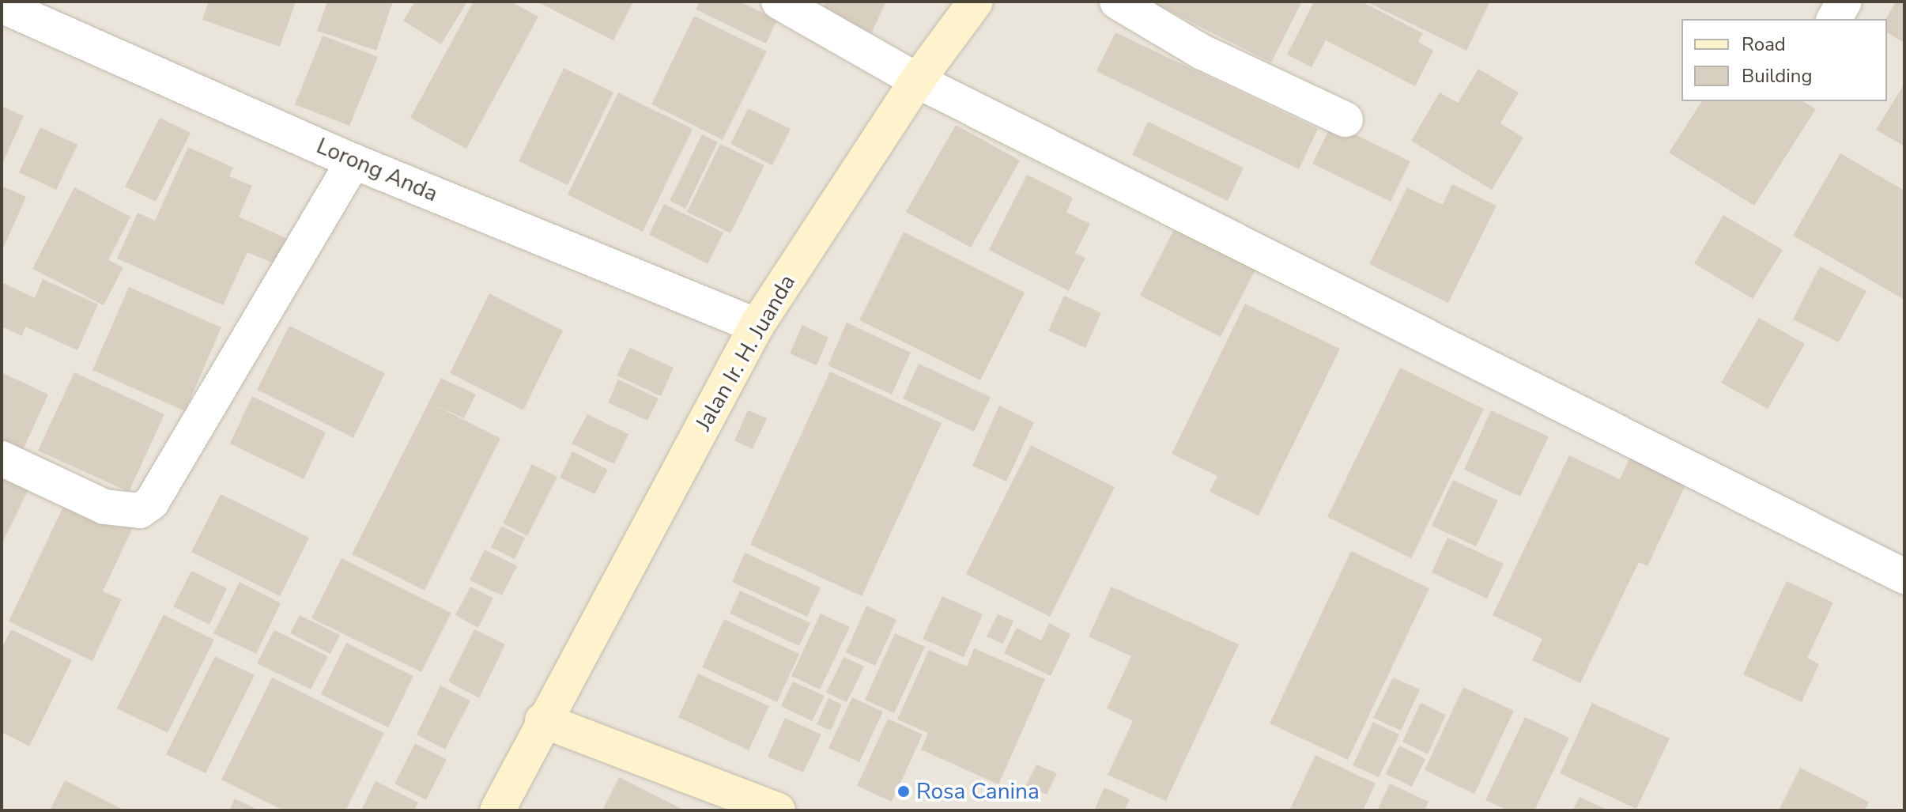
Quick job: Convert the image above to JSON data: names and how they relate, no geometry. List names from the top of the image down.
{
  "streets": {
    "main road": ["Jalan Ir. H. Juanda"],
    "street": ["Lorong Anda"]
  },
  "crossings": [
    ["Lorong Anda", "Jalan Ir. H. Juanda"]
  ],
  "places": ["Rosa Canina"],
  "legend": ["Road", "Building"]
}
